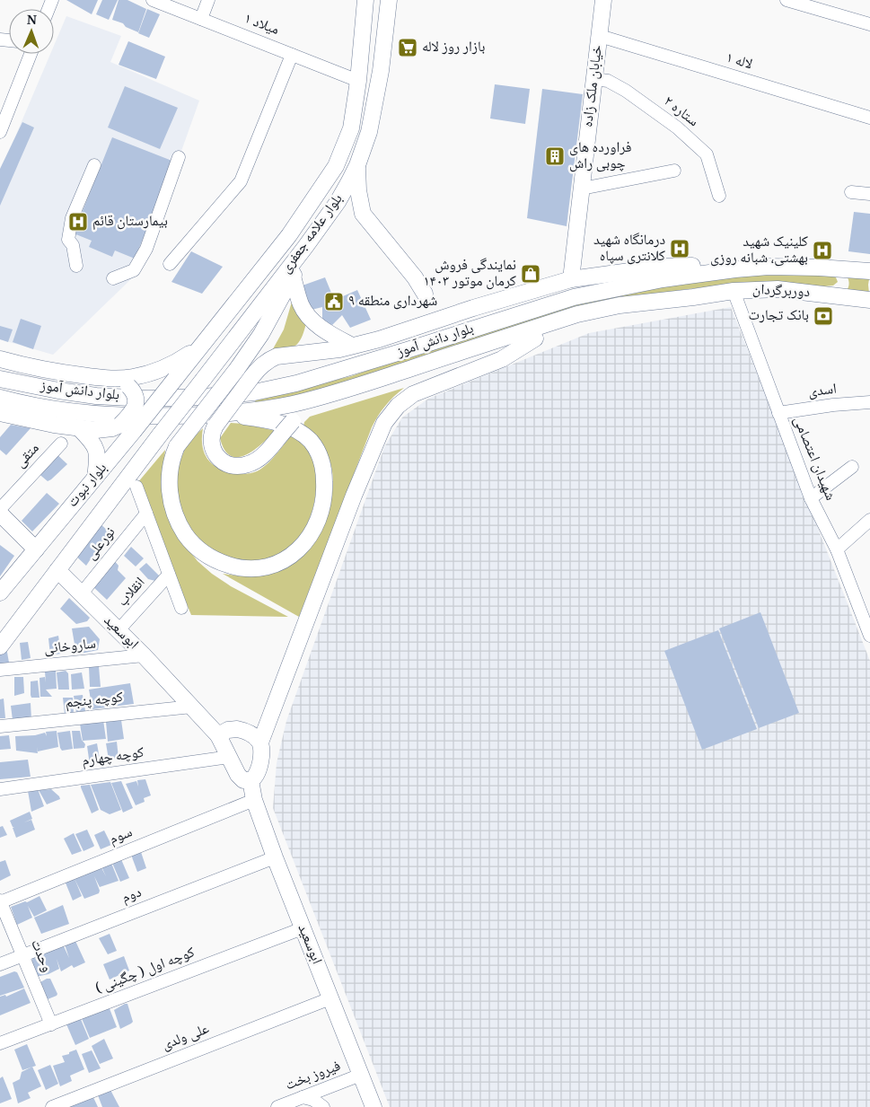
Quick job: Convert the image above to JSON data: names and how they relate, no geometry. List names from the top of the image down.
{
  "streets": {
    "main road": [
      "خیابان ملک زاده",
      "بلوار علامه جعفری",
      "دوربرگردان",
      "بلوار دانش آموز",
      "بلوار نبوت",
      "ابوسعید"
    ],
    "street": [
      "میلاد ۱",
      "لاله ۱",
      "ستاره ۲",
      "اسدی",
      "متقی",
      "شهیدان اعتصامی",
      "نورعلی",
      "انقلاب",
      "ساروخانی",
      "کوچه پنجم",
      "کوچه چهارم",
      "سوم",
      "دوم",
      "وحدت",
      "کوچه اول ( چگینی )",
      "علی ولدی",
      "فیروز بخت"
    ]
  },
  "crossings": [
    ["میلاد ۱", "بلوار علامه جعفری"],
    ["لاله ۱", "خیابان ملک زاده"],
    ["خیابان ملک زاده", "ستاره ۲"],
    ["بلوار علامه جعفری", "بلوار نبوت"],
    ["دوربرگردان", "بلوار دانش آموز"],
    ["دوربرگردان", "شهیدان اعتصامی"],
    ["اسدی", "شهیدان اعتصامی"],
    ["بلوار نبوت", "ابوسعید"],
    ["نورعلی", "ابوسعید"],
    ["انقلاب", "ابوسعید"],
    ["ابوسعید", "ساروخانی"],
    ["ابوسعید", "کوچه پنجم"],
    ["ابوسعید", "کوچه چهارم"],
    ["ابوسعید", "سوم"],
    ["ابوسعید", "دوم"],
    ["ابوسعید", "کوچه اول ( چگینی )"],
    ["ابوسعید", "علی ولدی"],
    ["ابوسعید", "فیروز بخت"],
    ["سوم", "وحدت"],
    ["دوم", "وحدت"],
    ["وحدت", "کوچه اول ( چگینی )"]
  ],
  "places": {
    "supermarket": ["بازار روز لاله"],
    "building": ["فراورده های چوبی راش"],
    "hospital": ["بیمارستان قائم", "درمانگاه شهید کلانتری سپاه", "کلینیک شهید بهشتی، شبانه روزی"],
    "shop": ["نمایندگی فروش ۱۴۰۳ کرمان موتور"],
    "public building": ["شهرداری منطقه ۹"],
    "bank": ["بانک تجارت"]
  },
  "north": "top"
}
